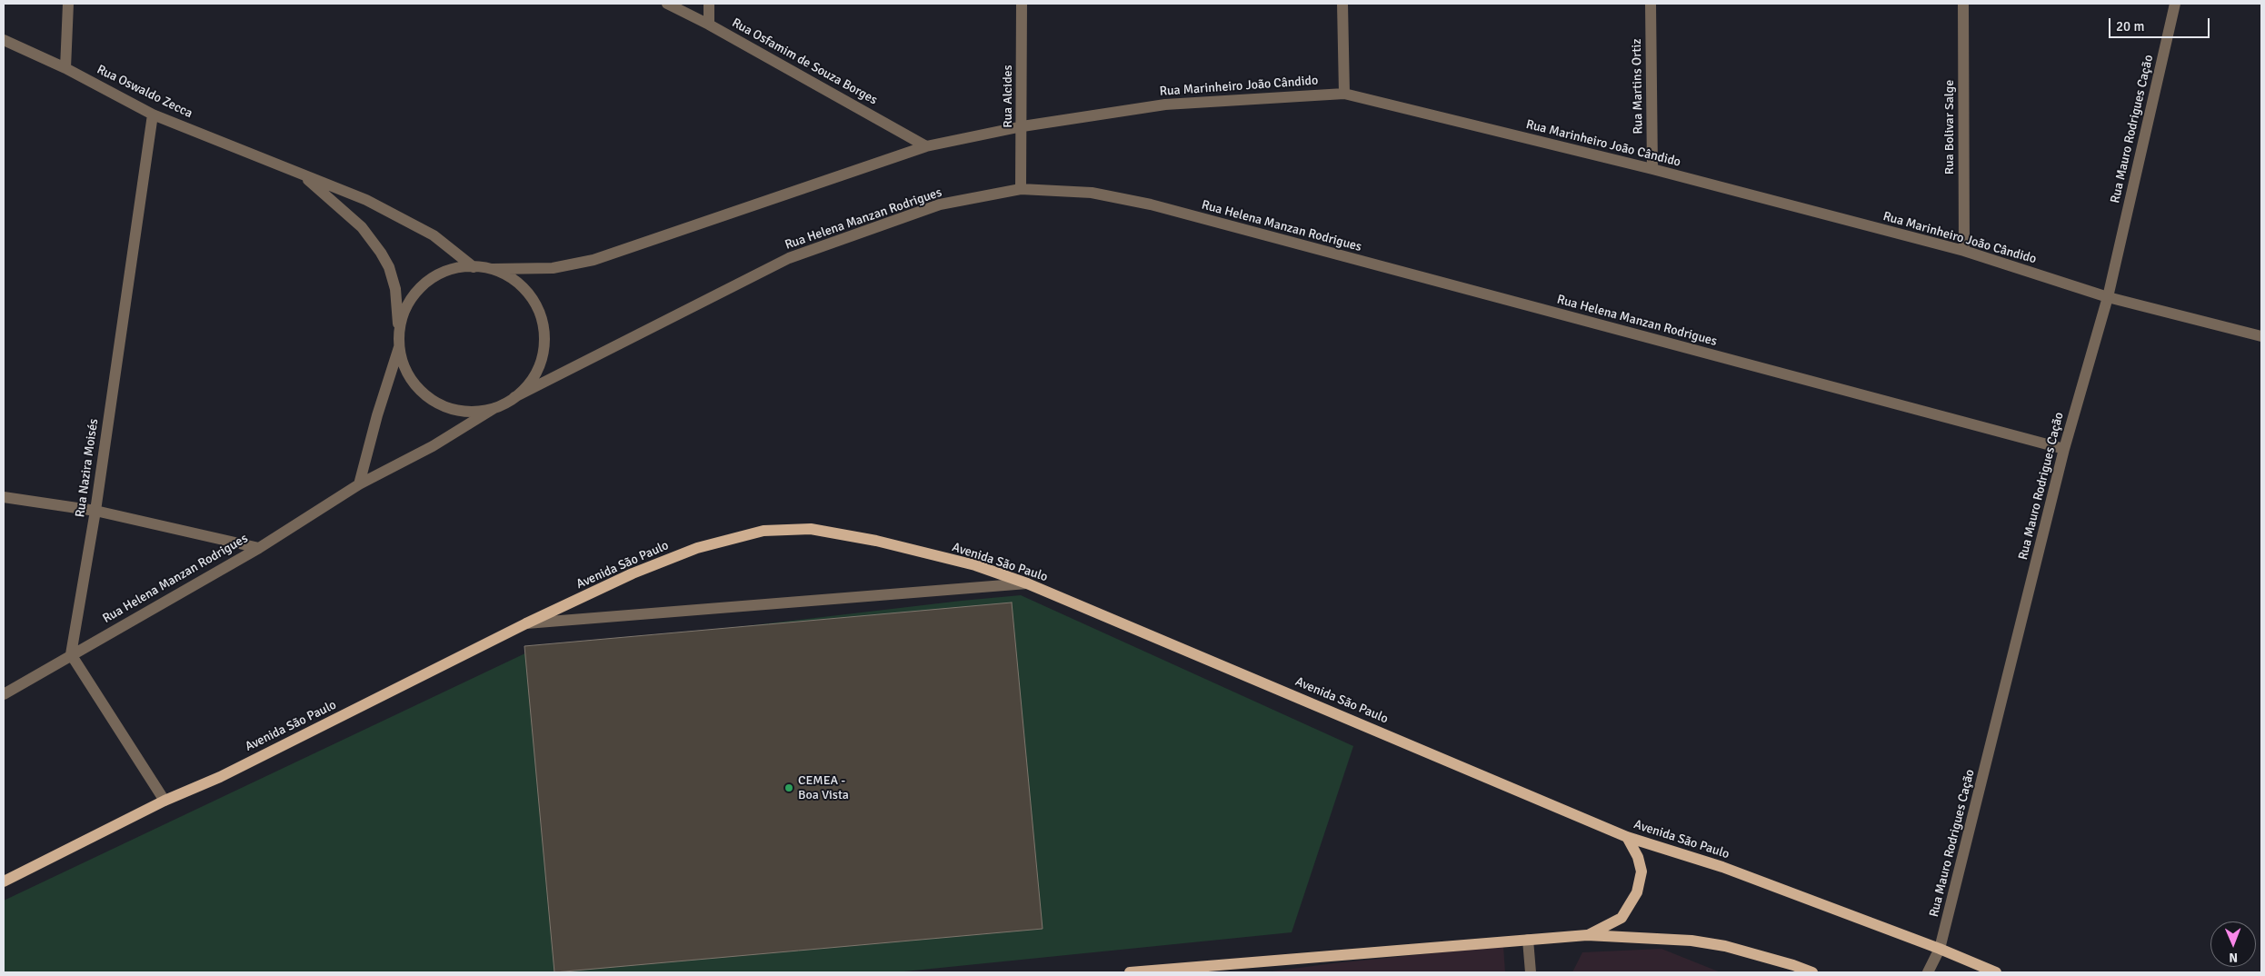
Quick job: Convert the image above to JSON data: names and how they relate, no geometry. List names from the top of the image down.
{
  "streets": {
    "main road": ["Avenida São Paulo"],
    "street": [
      "Rua Osfamim de Souza Borges",
      "Rua Marinheiro João Cândido",
      "Rua Martins Ortiz",
      "Rua Oswaldo Zecca",
      "Rua Alcides",
      "Rua Bolivar Salge",
      "Rua Mauro Rodrigues Cação",
      "Rua Helena Manzan Rodrigues",
      "Rua Nazira Moisés"
    ]
  },
  "crossings": [
    ["Rua Osfamim de Souza Borges", "Rua Marinheiro João Cândido"],
    ["Rua Marinheiro João Cândido", "Rua Martins Ortiz"],
    ["Rua Marinheiro João Cândido", "Rua Alcides"],
    ["Rua Marinheiro João Cândido", "Rua Bolivar Salge"],
    ["Rua Marinheiro João Cândido", "Rua Mauro Rodrigues Cação"],
    ["Rua Oswaldo Zecca", "Rua Helena Manzan Rodrigues"],
    ["Rua Oswaldo Zecca", "Rua Nazira Moisés"],
    ["Rua Alcides", "Rua Helena Manzan Rodrigues"],
    ["Rua Mauro Rodrigues Cação", "Rua Helena Manzan Rodrigues"],
    ["Rua Mauro Rodrigues Cação", "Avenida São Paulo"],
    ["Rua Helena Manzan Rodrigues", "Rua Nazira Moisés"]
  ],
  "places": ["CEMEA - Boa Vista"],
  "scale_bar": "20 m",
  "north": "bottom"
}
